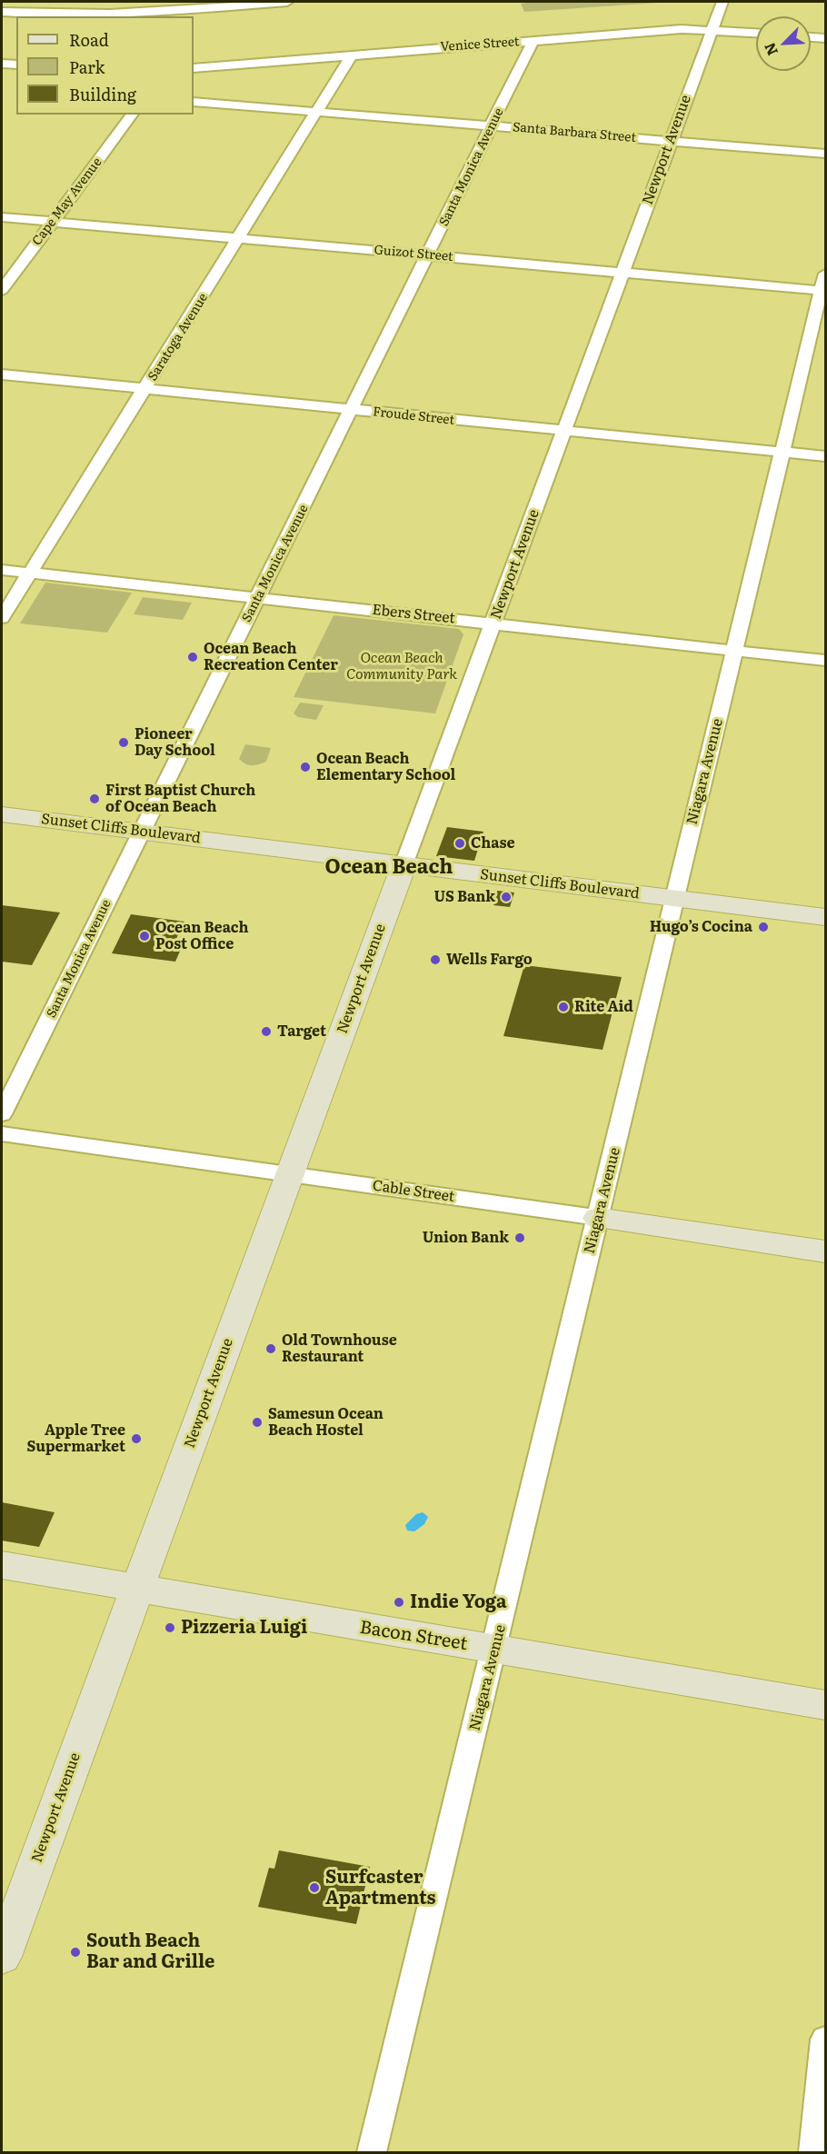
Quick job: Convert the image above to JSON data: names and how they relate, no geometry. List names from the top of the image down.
{
  "streets": {
    "street": [
      "Venice Street",
      "Santa Barbara Street",
      "Newport Avenue",
      "Santa Monica Avenue",
      "Cape May Avenue",
      "Guizot Street",
      "Saratoga Avenue",
      "Froude Street",
      "Ebers Street",
      "Niagara Avenue",
      "Sunset Cliffs Boulevard",
      "Cable Street",
      "Bacon Street"
    ]
  },
  "crossings": [
    ["Venice Street", "Newport Avenue"],
    ["Venice Street", "Santa Monica Avenue"],
    ["Venice Street", "Saratoga Avenue"],
    ["Santa Barbara Street", "Newport Avenue"],
    ["Santa Barbara Street", "Santa Monica Avenue"],
    ["Santa Barbara Street", "Saratoga Avenue"],
    ["Newport Avenue", "Guizot Street"],
    ["Newport Avenue", "Froude Street"],
    ["Newport Avenue", "Ebers Street"],
    ["Newport Avenue", "Sunset Cliffs Boulevard"],
    ["Newport Avenue", "Cable Street"],
    ["Newport Avenue", "Bacon Street"],
    ["Santa Monica Avenue", "Guizot Street"],
    ["Santa Monica Avenue", "Froude Street"],
    ["Santa Monica Avenue", "Ebers Street"],
    ["Santa Monica Avenue", "Sunset Cliffs Boulevard"],
    ["Cape May Avenue", "Guizot Street"],
    ["Guizot Street", "Saratoga Avenue"],
    ["Guizot Street", "Niagara Avenue"],
    ["Saratoga Avenue", "Froude Street"],
    ["Saratoga Avenue", "Ebers Street"],
    ["Froude Street", "Niagara Avenue"],
    ["Ebers Street", "Niagara Avenue"],
    ["Niagara Avenue", "Sunset Cliffs Boulevard"],
    ["Niagara Avenue", "Cable Street"],
    ["Niagara Avenue", "Bacon Street"]
  ],
  "districts": ["Ocean Beach"],
  "parks": ["Ocean Beach Community Park"],
  "places": [
    "Ocean Beach Recreation Center",
    "Pioneer Day School",
    "Ocean Beach Elementary School",
    "First Baptist Church of Ocean Beach",
    "Chase",
    "US Bank",
    "Hugo’s Cocina",
    "Ocean Beach Post Office",
    "Wells Fargo",
    "Rite Aid",
    "Target",
    "Union Bank",
    "Old Townhouse Restaurant",
    "Samesun Ocean Beach Hostel",
    "Apple Tree Supermarket",
    "Indie Yoga",
    "Pizzeria Luigi",
    "Surfcaster Apartments",
    "South Beach Bar and Grille"
  ],
  "legend": ["Road", "Park", "Building"],
  "north": "bottom left"
}
